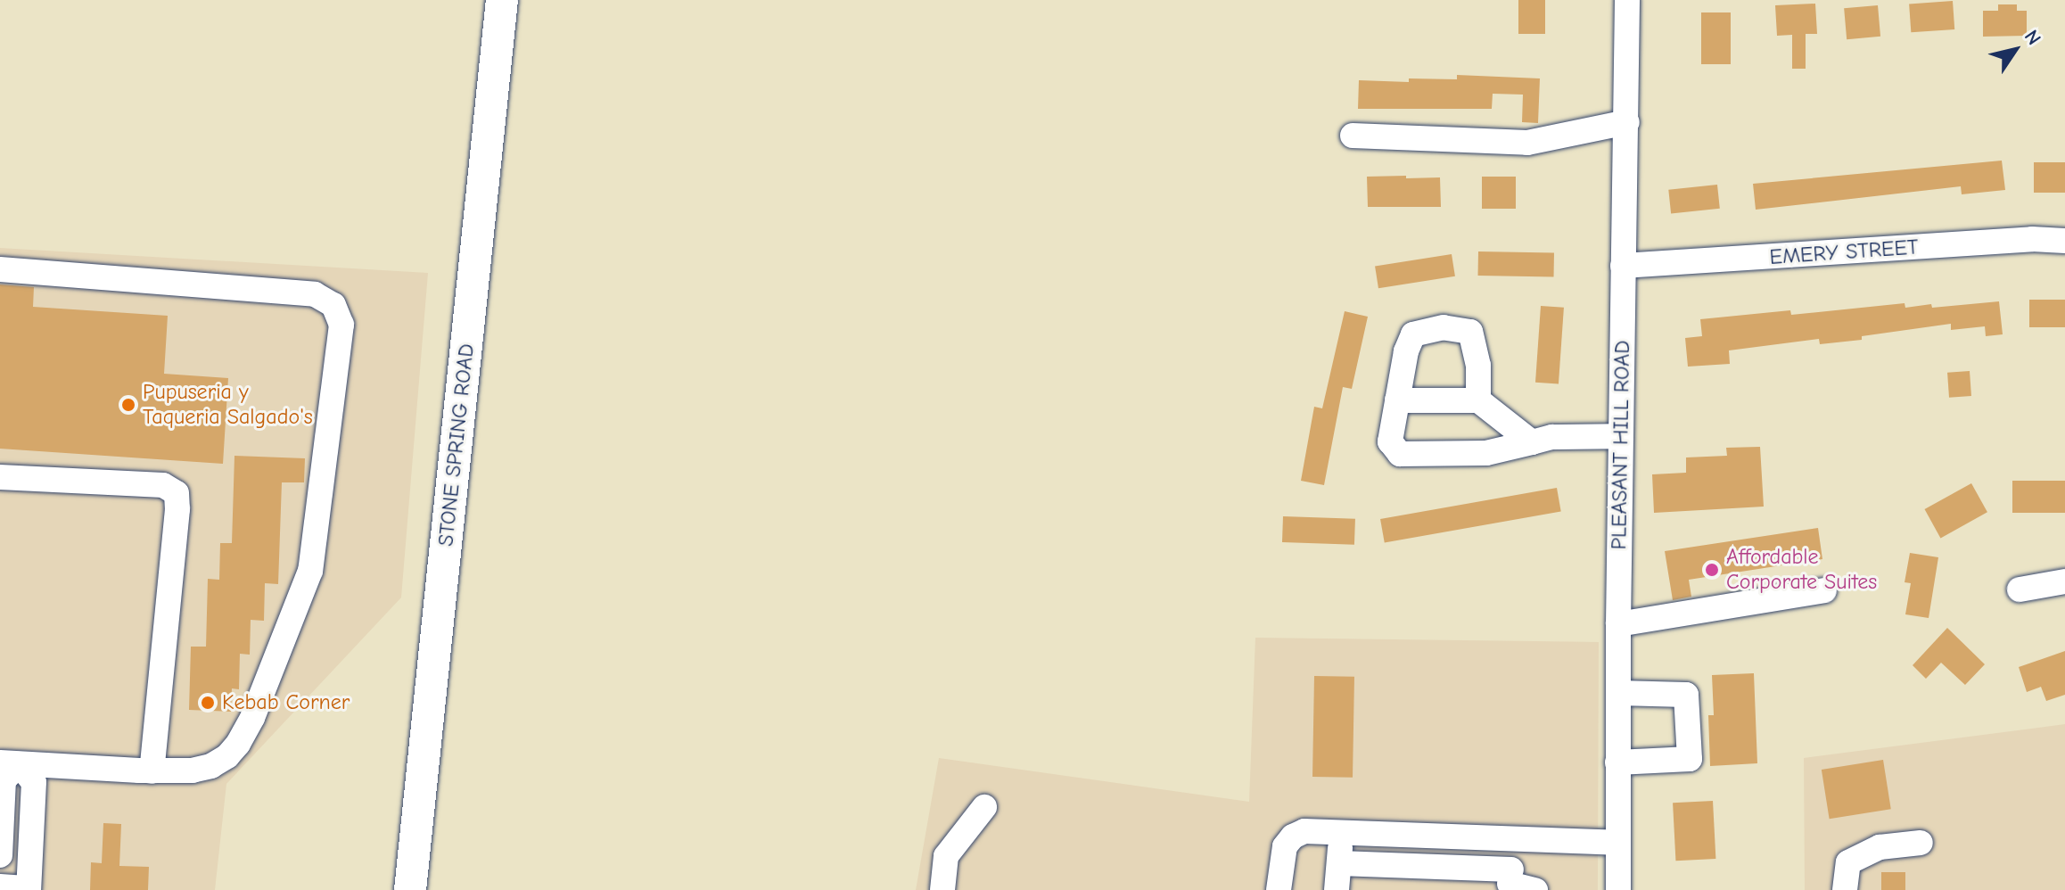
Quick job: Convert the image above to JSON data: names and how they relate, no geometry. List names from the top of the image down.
{
  "streets": {
    "main road": ["STONE SPRING ROAD"],
    "street": ["EMERY STREET", "PLEASANT HILL ROAD"]
  },
  "crossings": [
    ["EMERY STREET", "PLEASANT HILL ROAD"]
  ],
  "places": ["Pupuseria y Taqueria Salgado's", "Affordable Corporate Suites", "Kebab Corner"],
  "north": "top right"
}
